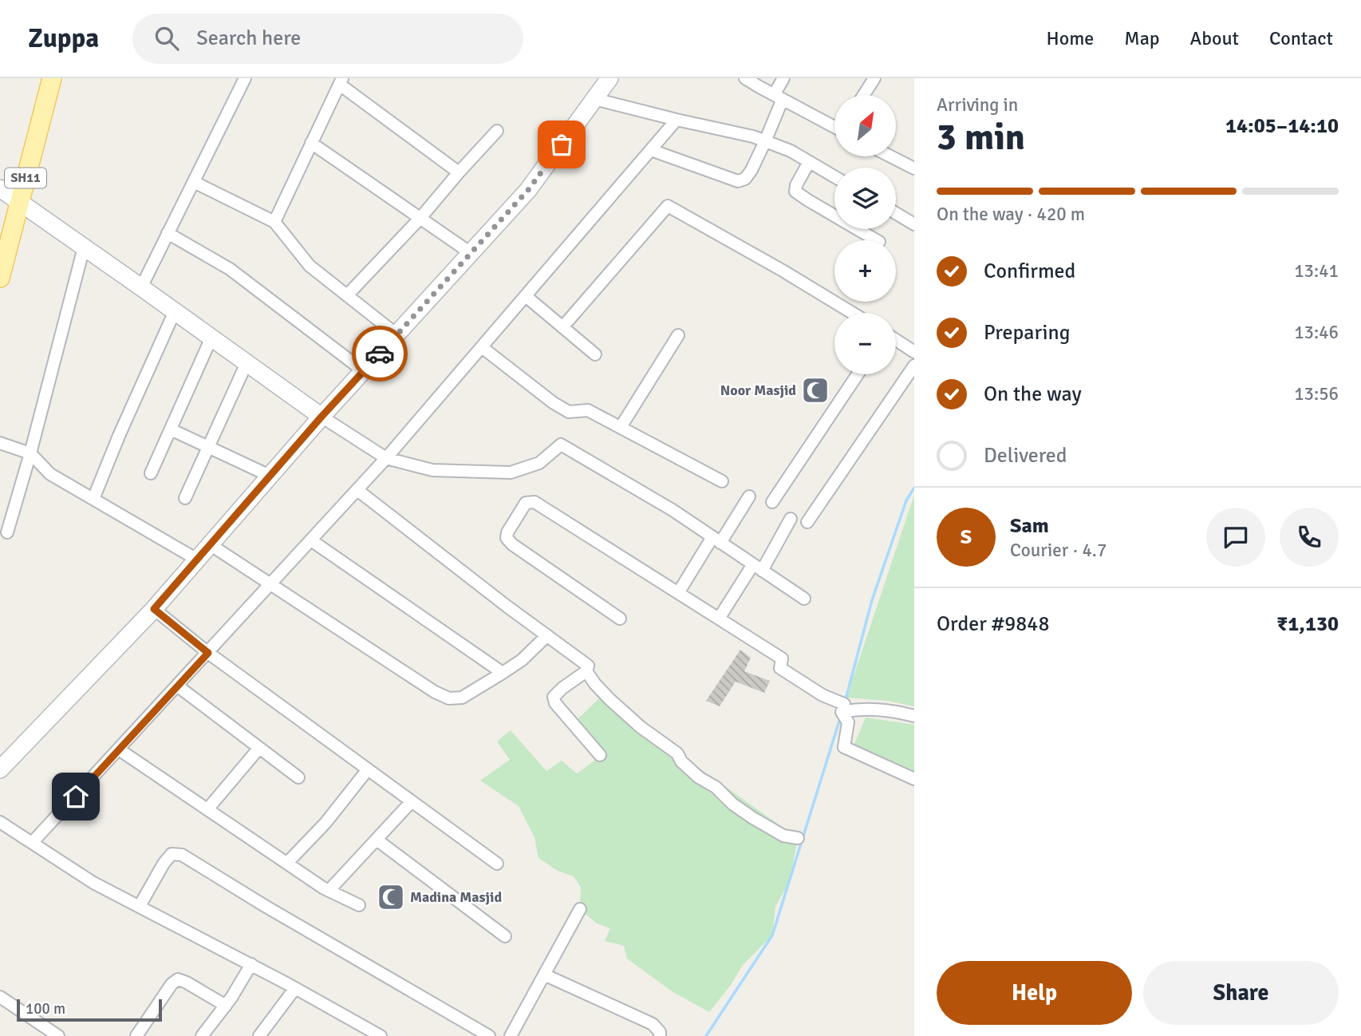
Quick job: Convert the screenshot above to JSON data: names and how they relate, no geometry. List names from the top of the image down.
{
  "streets": {
    "main road": ["SH11"]
  },
  "places": {
    "mosque": ["Noor Masjid", "Madina Masjid"]
  },
  "scale_bar": "100 m",
  "north": "top right",
  "page": {
    "header": "Zuppa",
    "search": "Search here",
    "nav": [
      "Home",
      "Map",
      "About",
      "Contact"
    ],
    "heading": ["3 min", "Arriving in", "14:05–14:10"],
    "panel": [
      "Sam",
      "Courier · 4.7",
      "Order #9848",
      "₹1,130"
    ],
    "map_buttons": ["+", "−"],
    "bar": "On the way · 420 m",
    "list": [
      ["Confirmed", "13:41"],
      ["Preparing", "13:46"],
      ["On the way", "13:56"],
      "Delivered"
    ],
    "round": "S",
    "buttons": ["Help", "Share"],
    "scale": "100 m"
  }
}
